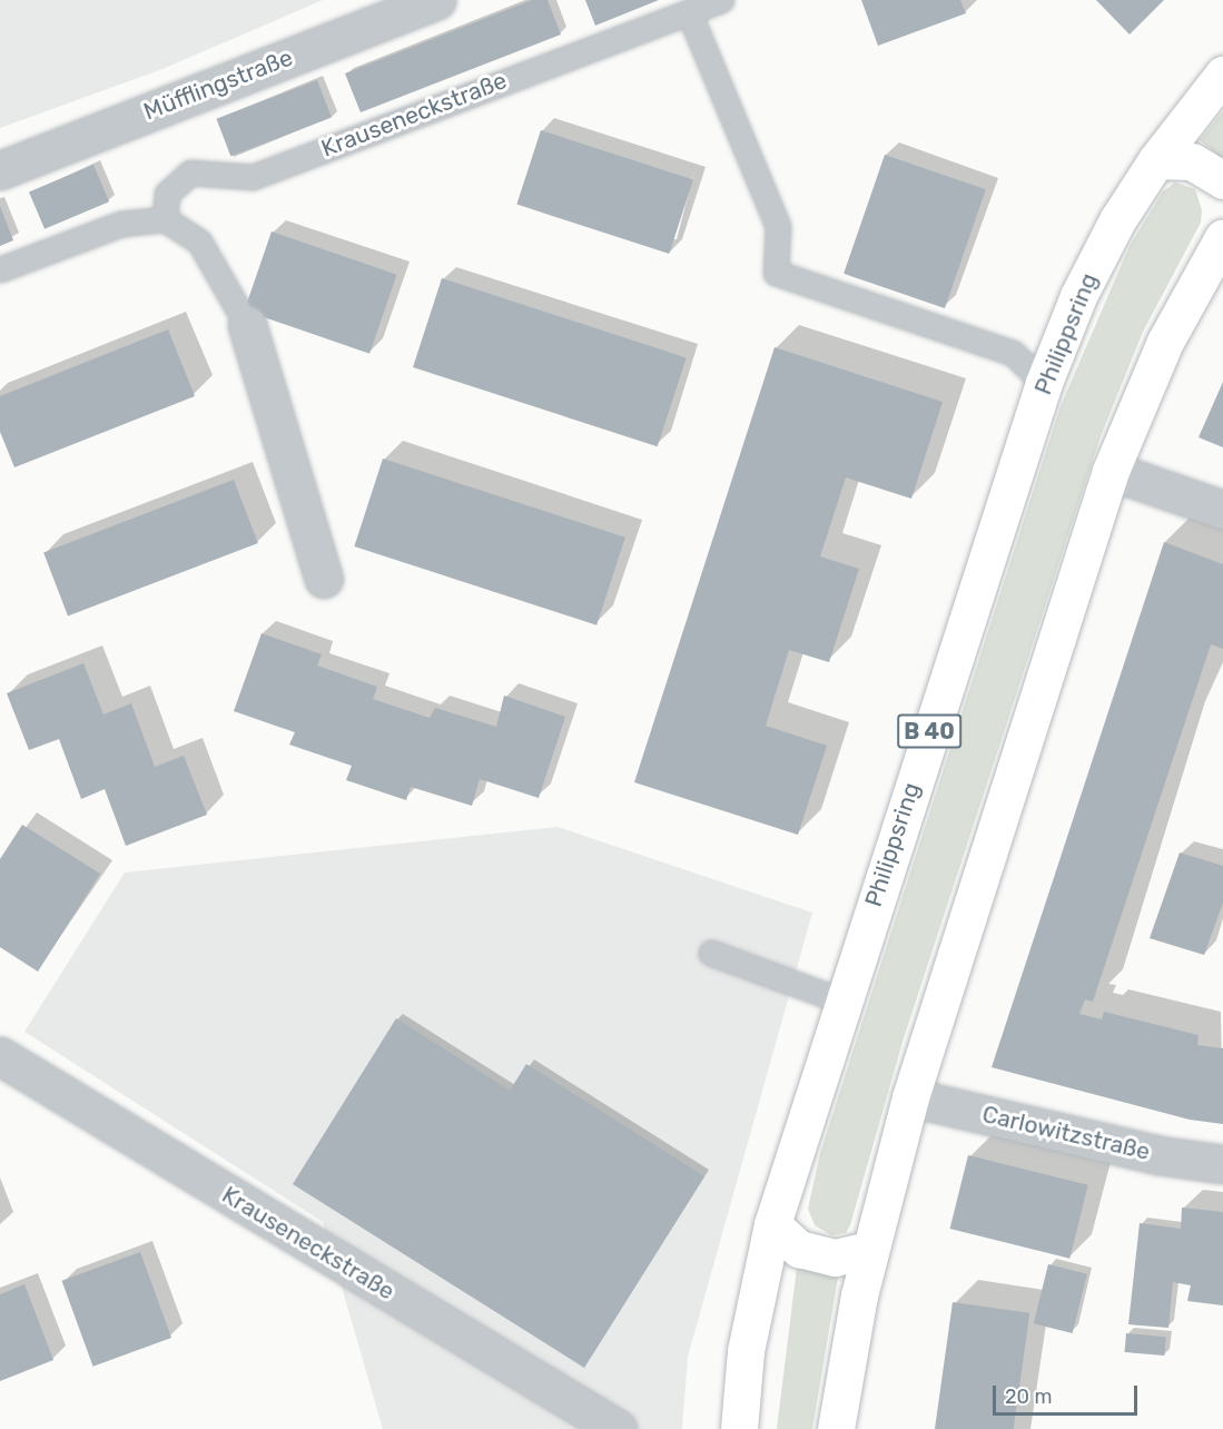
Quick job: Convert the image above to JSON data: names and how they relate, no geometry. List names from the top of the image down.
{
  "streets": {
    "main road": ["Philippsring", "B 40"],
    "street": ["Müfflingstraße", "Krauseneckstraße", "Carlowitzstraße"]
  },
  "scale_bar": "20 m"
}
